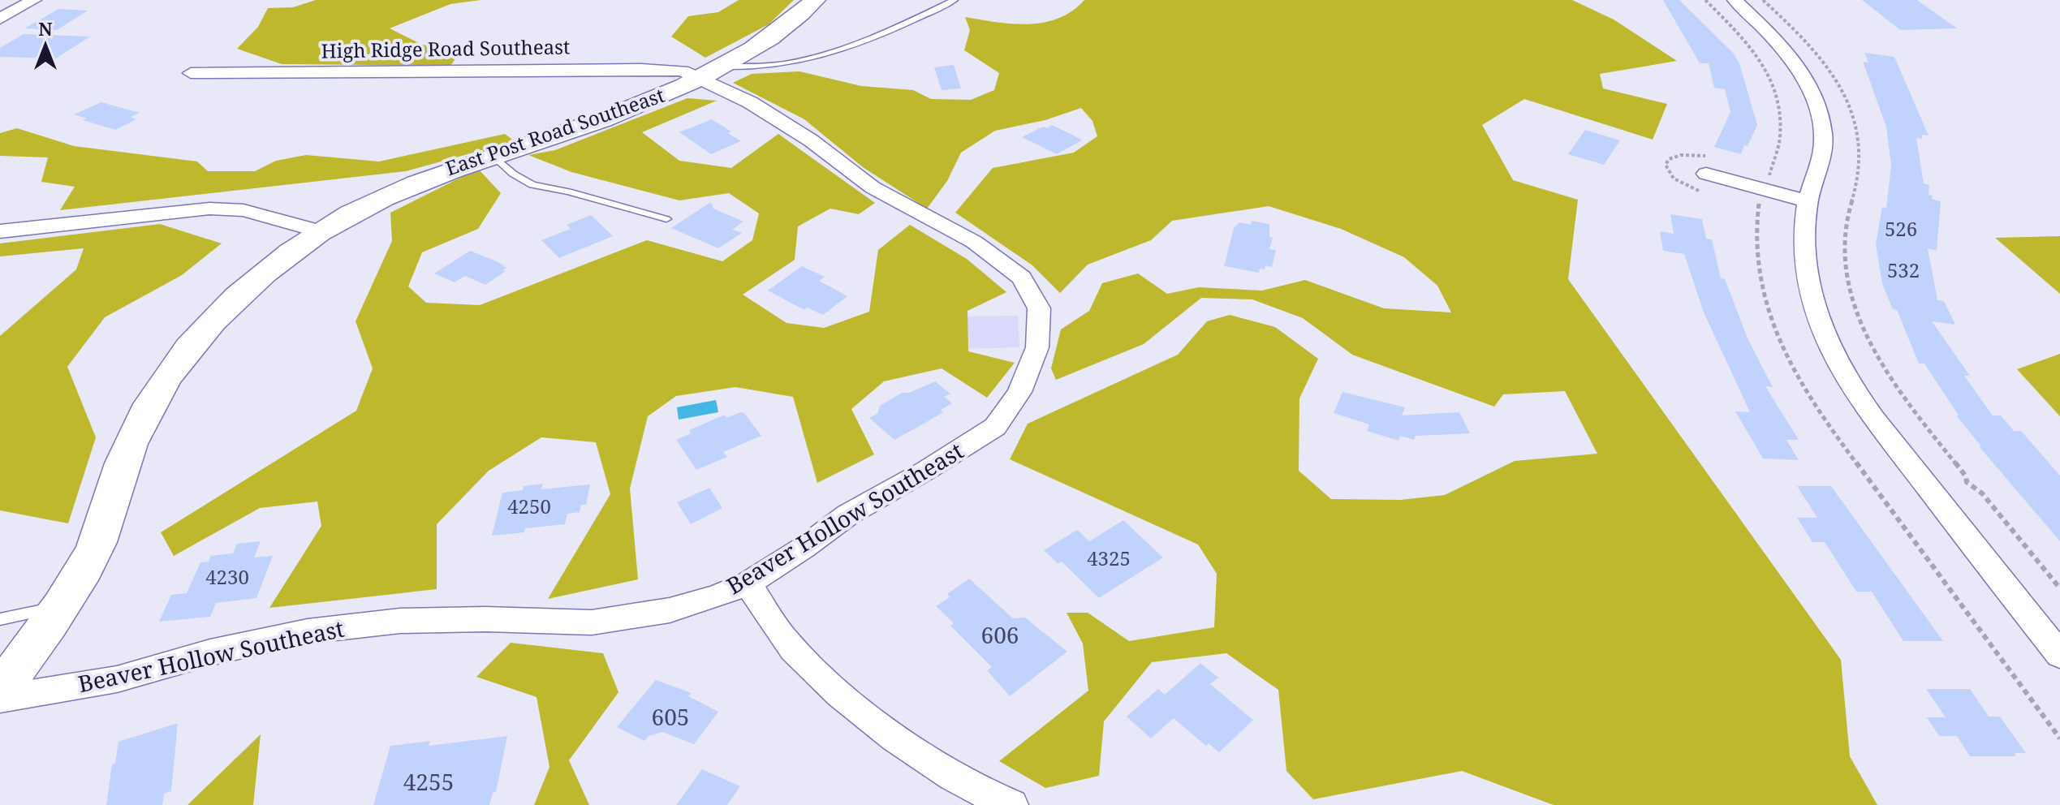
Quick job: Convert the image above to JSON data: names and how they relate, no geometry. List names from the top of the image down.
{
  "streets": {
    "main road": ["East Post Road Southeast"],
    "street": ["High Ridge Road Southeast", "Beaver Hollow Southeast"]
  },
  "crossings": [
    ["High Ridge Road Southeast", "East Post Road Southeast"],
    ["High Ridge Road Southeast", "Beaver Hollow Southeast"],
    ["East Post Road Southeast", "Beaver Hollow Southeast"]
  ],
  "house_numbers": [
    "526",
    "532",
    "4250",
    "4325",
    "4230",
    "606",
    "605",
    "4255"
  ],
  "north": "top"
}
